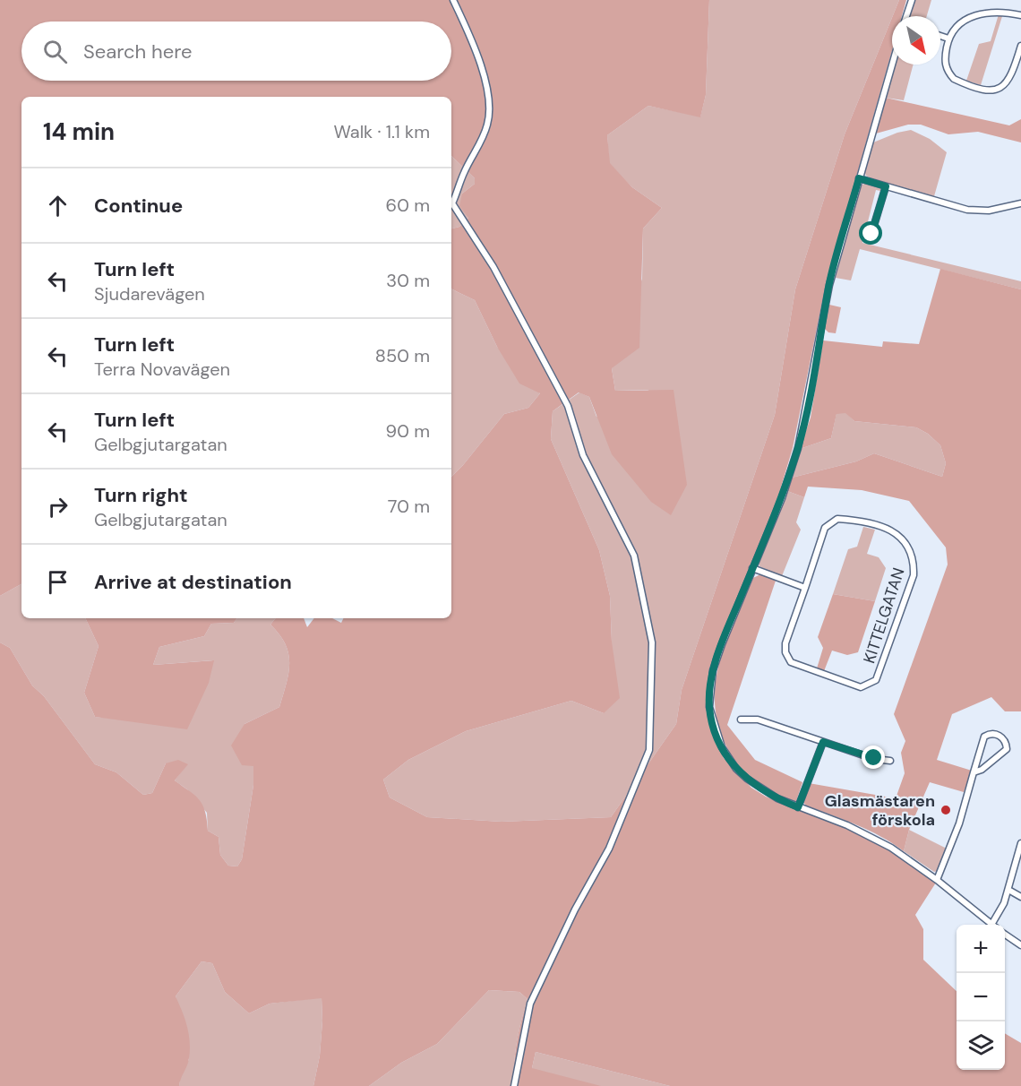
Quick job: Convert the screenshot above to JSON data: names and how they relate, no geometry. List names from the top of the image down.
{
  "streets": {
    "street": ["KITTELGATAN"]
  },
  "places": ["Glasmästaren förskola"],
  "north": "bottom right",
  "page": {
    "search": "Search here",
    "heading": ["14 min", "Walk · 1.1 km"],
    "list": [
      ["Continue", "60 m"],
      ["Turn left", "Sjudarevägen", "30 m"],
      ["Turn left", "Terra Novavägen", "850 m"],
      ["Turn left", "Gelbgjutargatan", "90 m"],
      ["Turn right", "Gelbgjutargatan", "70 m"],
      "Arrive at destination"
    ],
    "map_buttons": ["+", "−"]
  }
}
